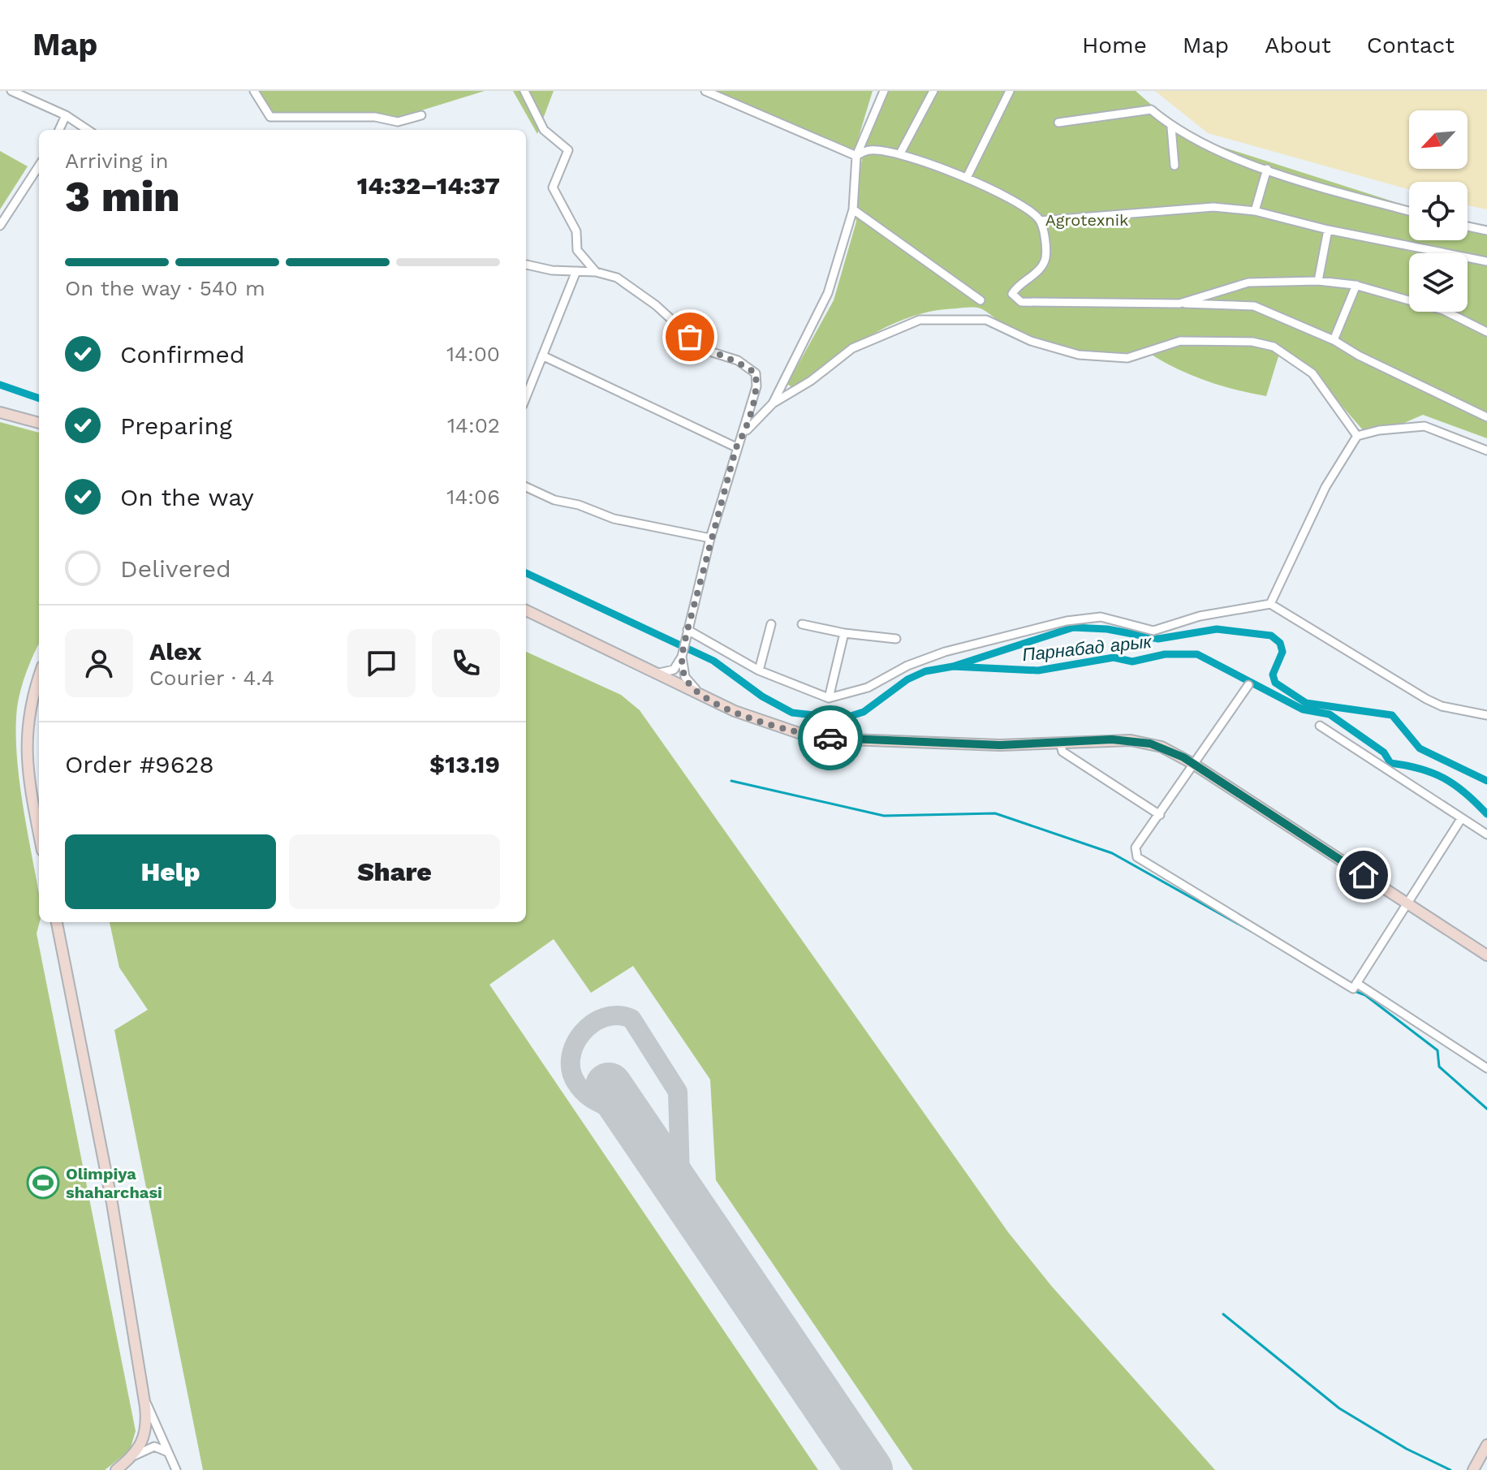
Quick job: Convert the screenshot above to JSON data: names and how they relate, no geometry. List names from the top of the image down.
{
  "water": ["Парнабад арык"],
  "parks": ["Agrotexnik"],
  "places": {
    "sports": ["Olimpiya shaharchasi"]
  },
  "north": "bottom left",
  "page": {
    "header": "Map",
    "nav": [
      "Home",
      "Map",
      "About",
      "Contact"
    ],
    "heading": ["3 min", "Arriving in", "14:32–14:37"],
    "panel": [
      "Alex",
      "Courier · 4.4",
      "Order #9628",
      "$13.19"
    ],
    "bar": "On the way · 540 m",
    "list": [
      ["Confirmed", "14:00"],
      ["Preparing", "14:02"],
      ["On the way", "14:06"],
      "Delivered"
    ],
    "buttons": ["Help", "Share"]
  }
}
